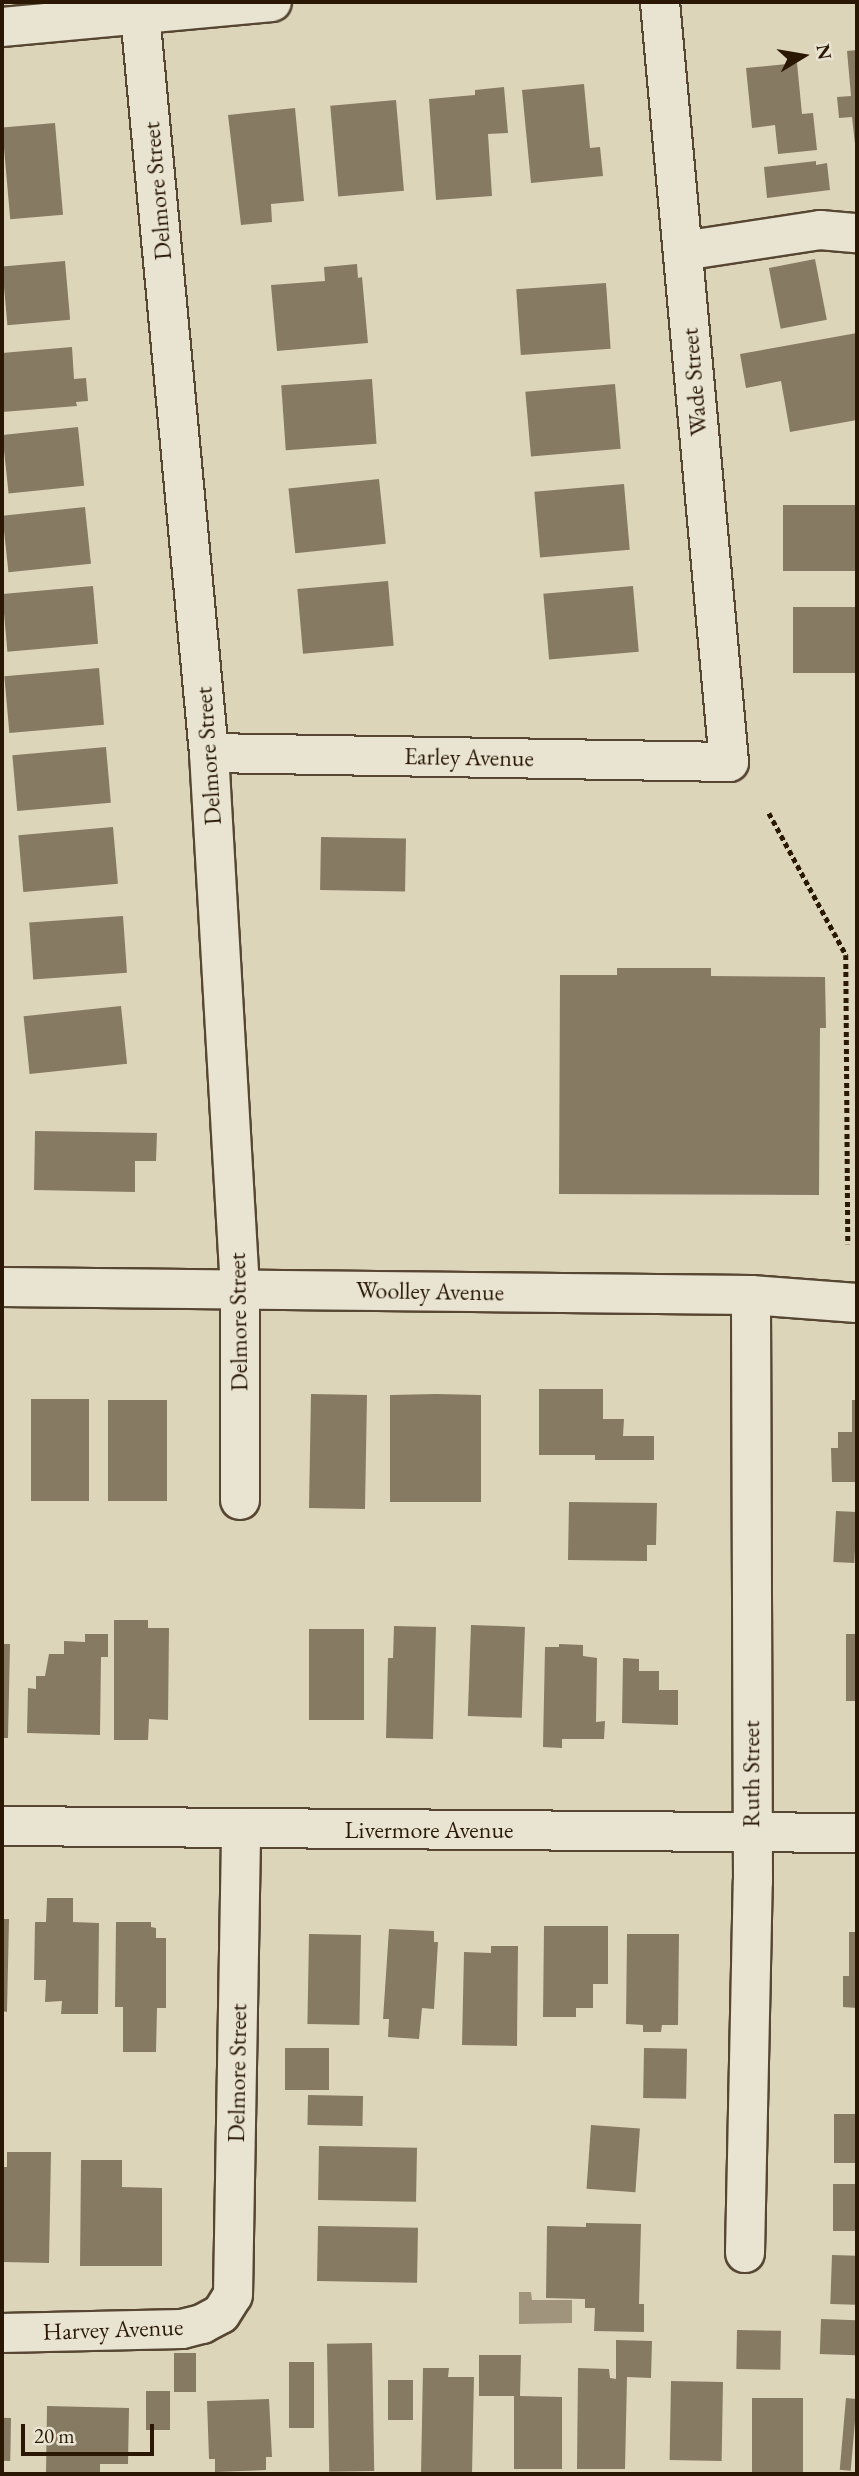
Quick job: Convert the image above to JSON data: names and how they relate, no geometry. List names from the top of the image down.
{
  "streets": {
    "street": [
      "Delmore Street",
      "Wade Street",
      "Earley Avenue",
      "Woolley Avenue",
      "Ruth Street",
      "Livermore Avenue",
      "Harvey Avenue"
    ]
  },
  "crossings": [
    ["Delmore Street", "Earley Avenue"],
    ["Delmore Street", "Woolley Avenue"],
    ["Delmore Street", "Livermore Avenue"],
    ["Delmore Street", "Harvey Avenue"],
    ["Wade Street", "Earley Avenue"],
    ["Woolley Avenue", "Ruth Street"],
    ["Ruth Street", "Livermore Avenue"]
  ],
  "scale_bar": "20 m",
  "north": "right"
}
